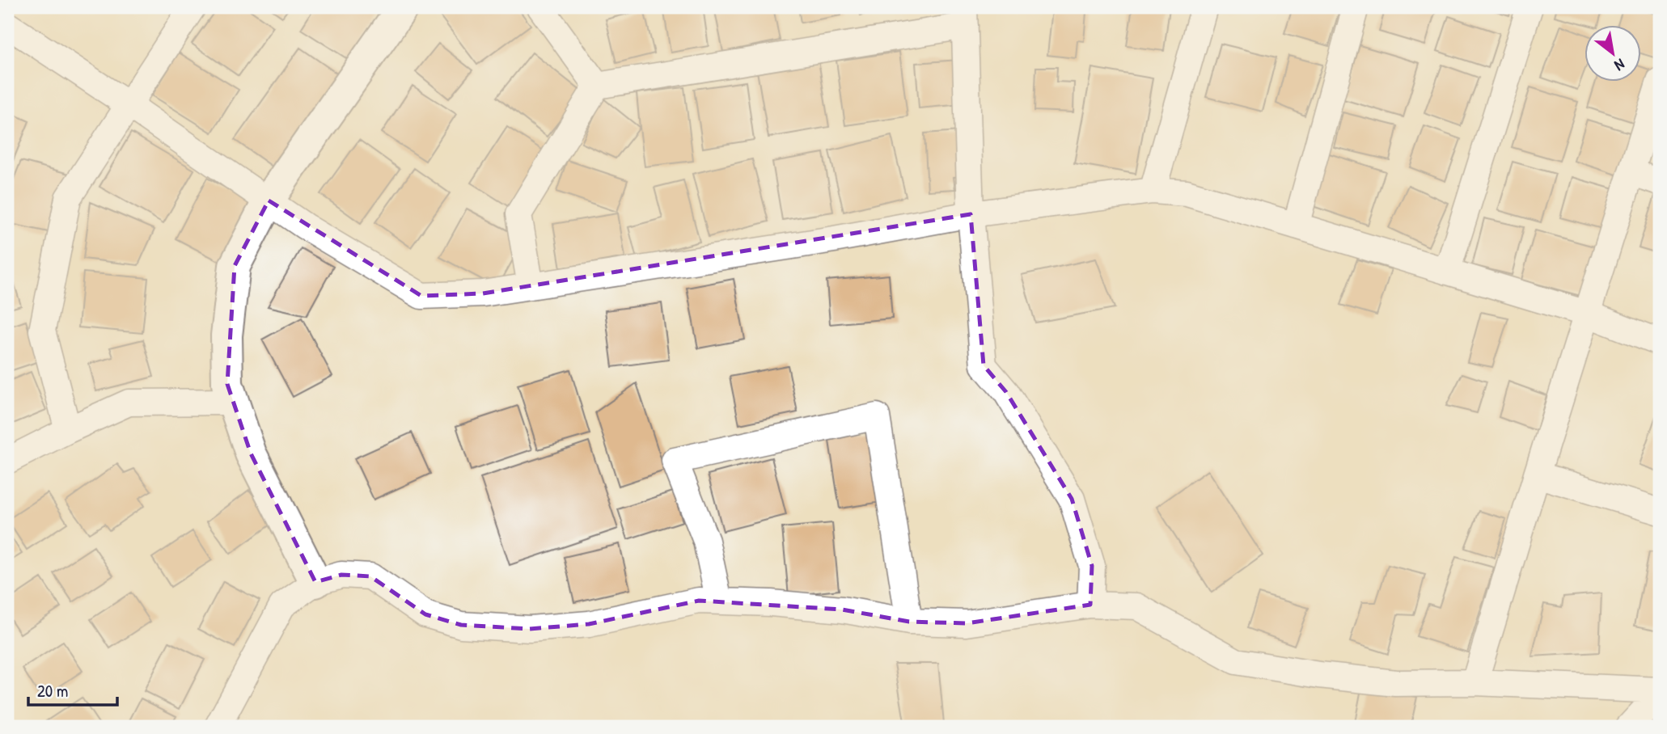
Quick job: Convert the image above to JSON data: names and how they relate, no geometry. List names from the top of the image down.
{
  "scale_bar": "20 m",
  "north": "bottom right"
}
